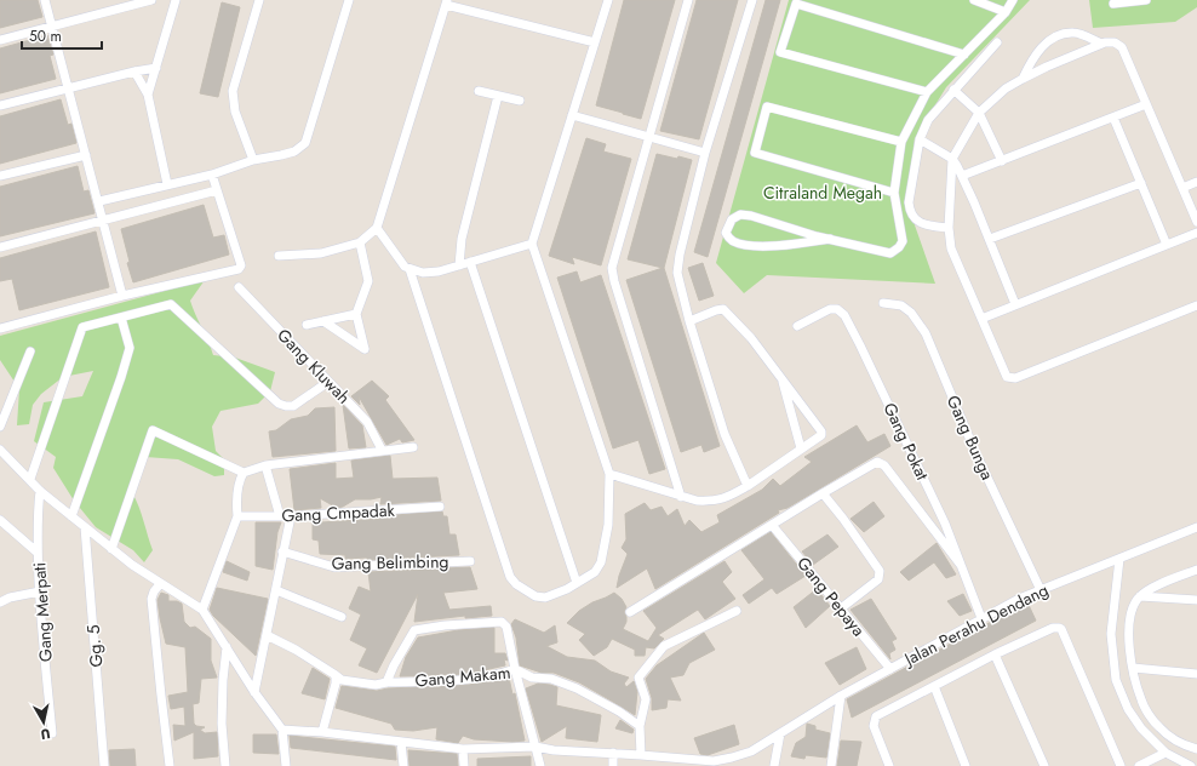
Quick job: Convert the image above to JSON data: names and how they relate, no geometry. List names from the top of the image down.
{
  "streets": {
    "street": [
      "Gang Kluwah",
      "Gang Bunga",
      "Gang Pokat",
      "Gang Cmpadak",
      "Gang Belimbing",
      "Gang Pepaya",
      "Gang Merpati",
      "Jalan Perahu Dendang",
      "Gg. 5",
      "Gang Makam"
    ]
  },
  "crossings": [
    ["Gang Bunga", "Jalan Perahu Dendang"],
    ["Gang Pokat", "Jalan Perahu Dendang"],
    ["Gang Pepaya", "Jalan Perahu Dendang"]
  ],
  "parks": ["Citraland Megah"],
  "scale_bar": "50 m",
  "north": "bottom"
}
